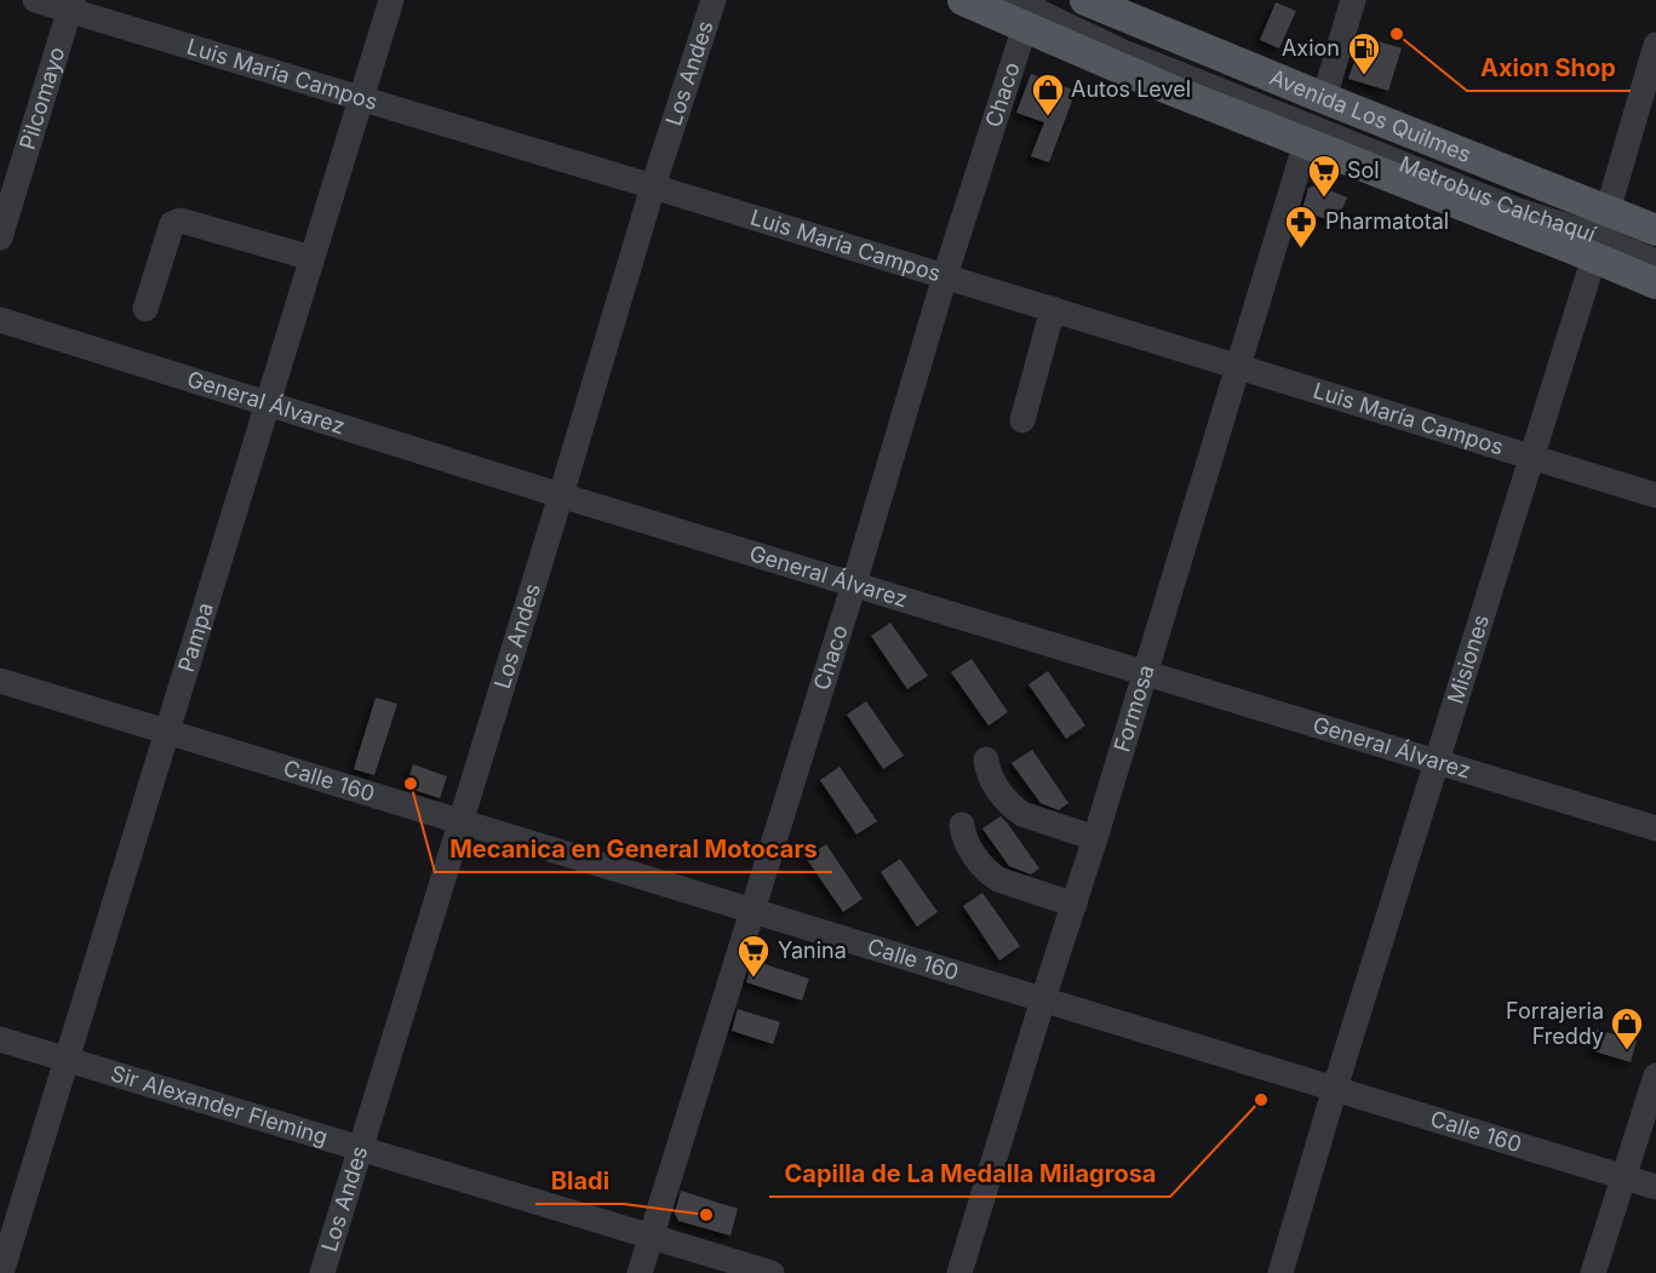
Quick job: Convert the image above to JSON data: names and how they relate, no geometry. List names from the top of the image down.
{
  "streets": {
    "main road": ["Avenida Los Quilmes"],
    "street": [
      "Los Andes",
      "Luis María Campos",
      "Chaco",
      "Pilcomayo",
      "Metrobus Calchaquí",
      "General Álvarez",
      "Pampa",
      "Misiones",
      "Formosa",
      "Calle 160",
      "Sir Alexander Fleming"
    ]
  },
  "crossings": [
    ["Los Andes", "Luis María Campos"],
    ["Los Andes", "General Álvarez"],
    ["Los Andes", "Calle 160"],
    ["Los Andes", "Sir Alexander Fleming"],
    ["Luis María Campos", "Chaco"],
    ["Luis María Campos", "Pilcomayo"],
    ["Luis María Campos", "Pampa"],
    ["Luis María Campos", "Misiones"],
    ["Luis María Campos", "Formosa"],
    ["Chaco", "Avenida Los Quilmes"],
    ["Chaco", "Metrobus Calchaquí"],
    ["Chaco", "General Álvarez"],
    ["Chaco", "Calle 160"],
    ["Chaco", "Sir Alexander Fleming"],
    ["Avenida Los Quilmes", "Metrobus Calchaquí"],
    ["Avenida Los Quilmes", "Misiones"],
    ["Avenida Los Quilmes", "Formosa"],
    ["Metrobus Calchaquí", "Misiones"],
    ["Metrobus Calchaquí", "Formosa"],
    ["General Álvarez", "Pampa"],
    ["General Álvarez", "Misiones"],
    ["General Álvarez", "Formosa"],
    ["Pampa", "Calle 160"],
    ["Pampa", "Sir Alexander Fleming"],
    ["Misiones", "Calle 160"],
    ["Formosa", "Calle 160"]
  ],
  "places": {
    "other": [
      "Axion Shop",
      "Mecanica en General Motocars",
      "Capilla de La Medalla Milagrosa",
      "Bladi"
    ],
    "fuel station": ["Axion"],
    "shop": ["Autos Level", "Forrajeria Freddy"],
    "supermarket": ["Sol", "Yanina"],
    "pharmacy": ["Pharmatotal"]
  }
}
